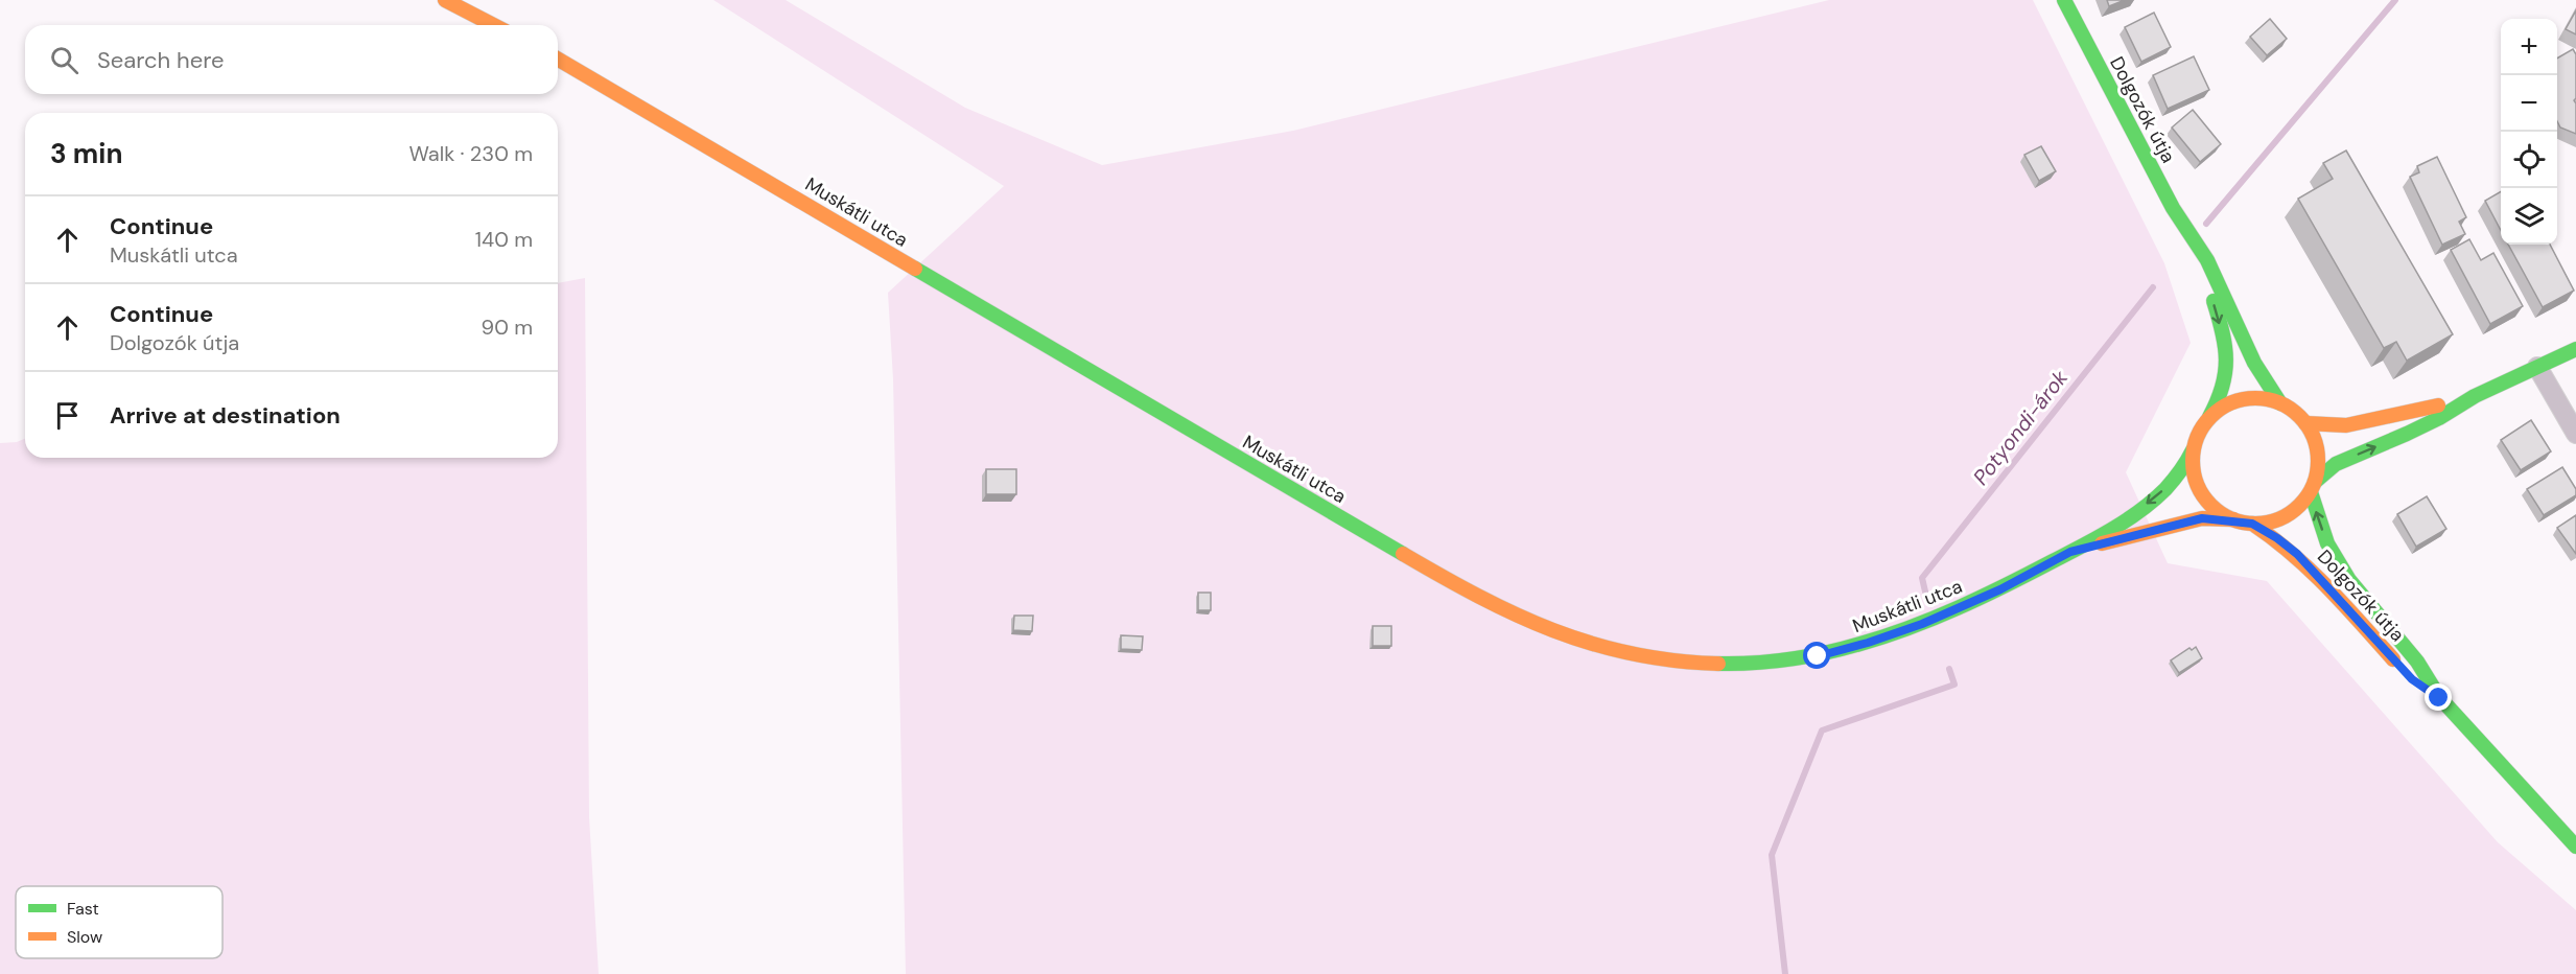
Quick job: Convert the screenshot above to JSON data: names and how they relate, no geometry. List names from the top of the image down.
{
  "streets": {
    "main road": ["Dolgozók útja", "Muskátli utca"]
  },
  "crossings": [
    ["Dolgozók útja", "Muskátli utca"]
  ],
  "water": ["Potyondi-árok"],
  "legend": ["Fast", "Slow"],
  "page": {
    "map_buttons": ["+", "−"],
    "search": "Search here",
    "heading": ["3 min", "Walk · 230 m"],
    "list": [
      ["Continue", "Muskátli utca", "140 m"],
      ["Continue", "Dolgozók útja", "90 m"],
      "Arrive at destination"
    ]
  }
}
